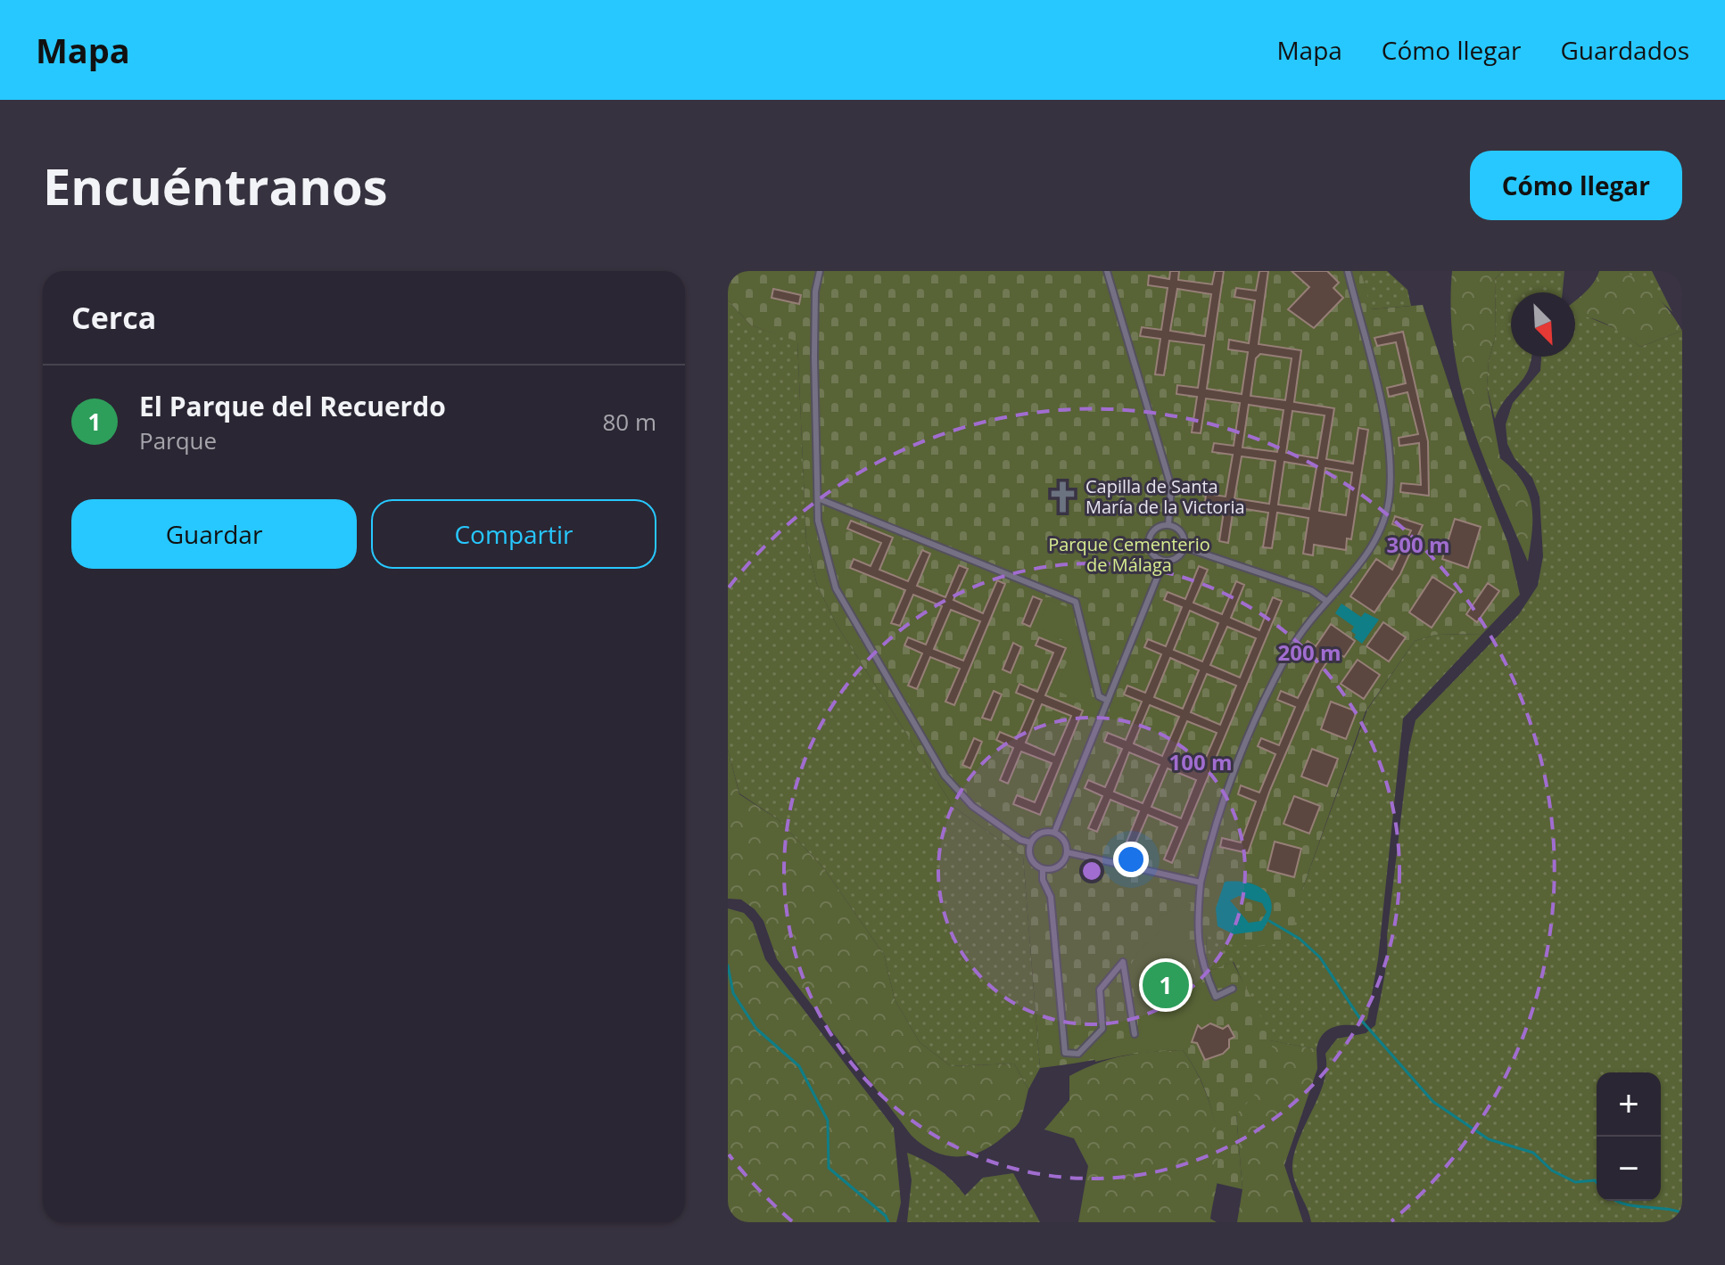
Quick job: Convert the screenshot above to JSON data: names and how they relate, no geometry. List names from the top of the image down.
{
  "parks": ["Parque Cementerio de Málaga"],
  "places": {
    "church": ["Capilla de Santa María de la Victoria"]
  },
  "north": "bottom right",
  "page": {
    "header": "Mapa",
    "nav": ["Mapa", "Cómo llegar", "Guardados"],
    "buttons": [
      "Cómo llegar",
      ["Guardar", "Compartir"]
    ],
    "title": "Encuéntranos",
    "heading": "Cerca",
    "list": [
      {
        "mark": "1",
        "name": "El Parque del Recuerdo",
        "note": "Parque",
        "value": "80 m"
      }
    ],
    "pins": "1",
    "map_buttons": ["+", "−"]
  },
  "rings": ["300 m", "200 m", "100 m"]
}
